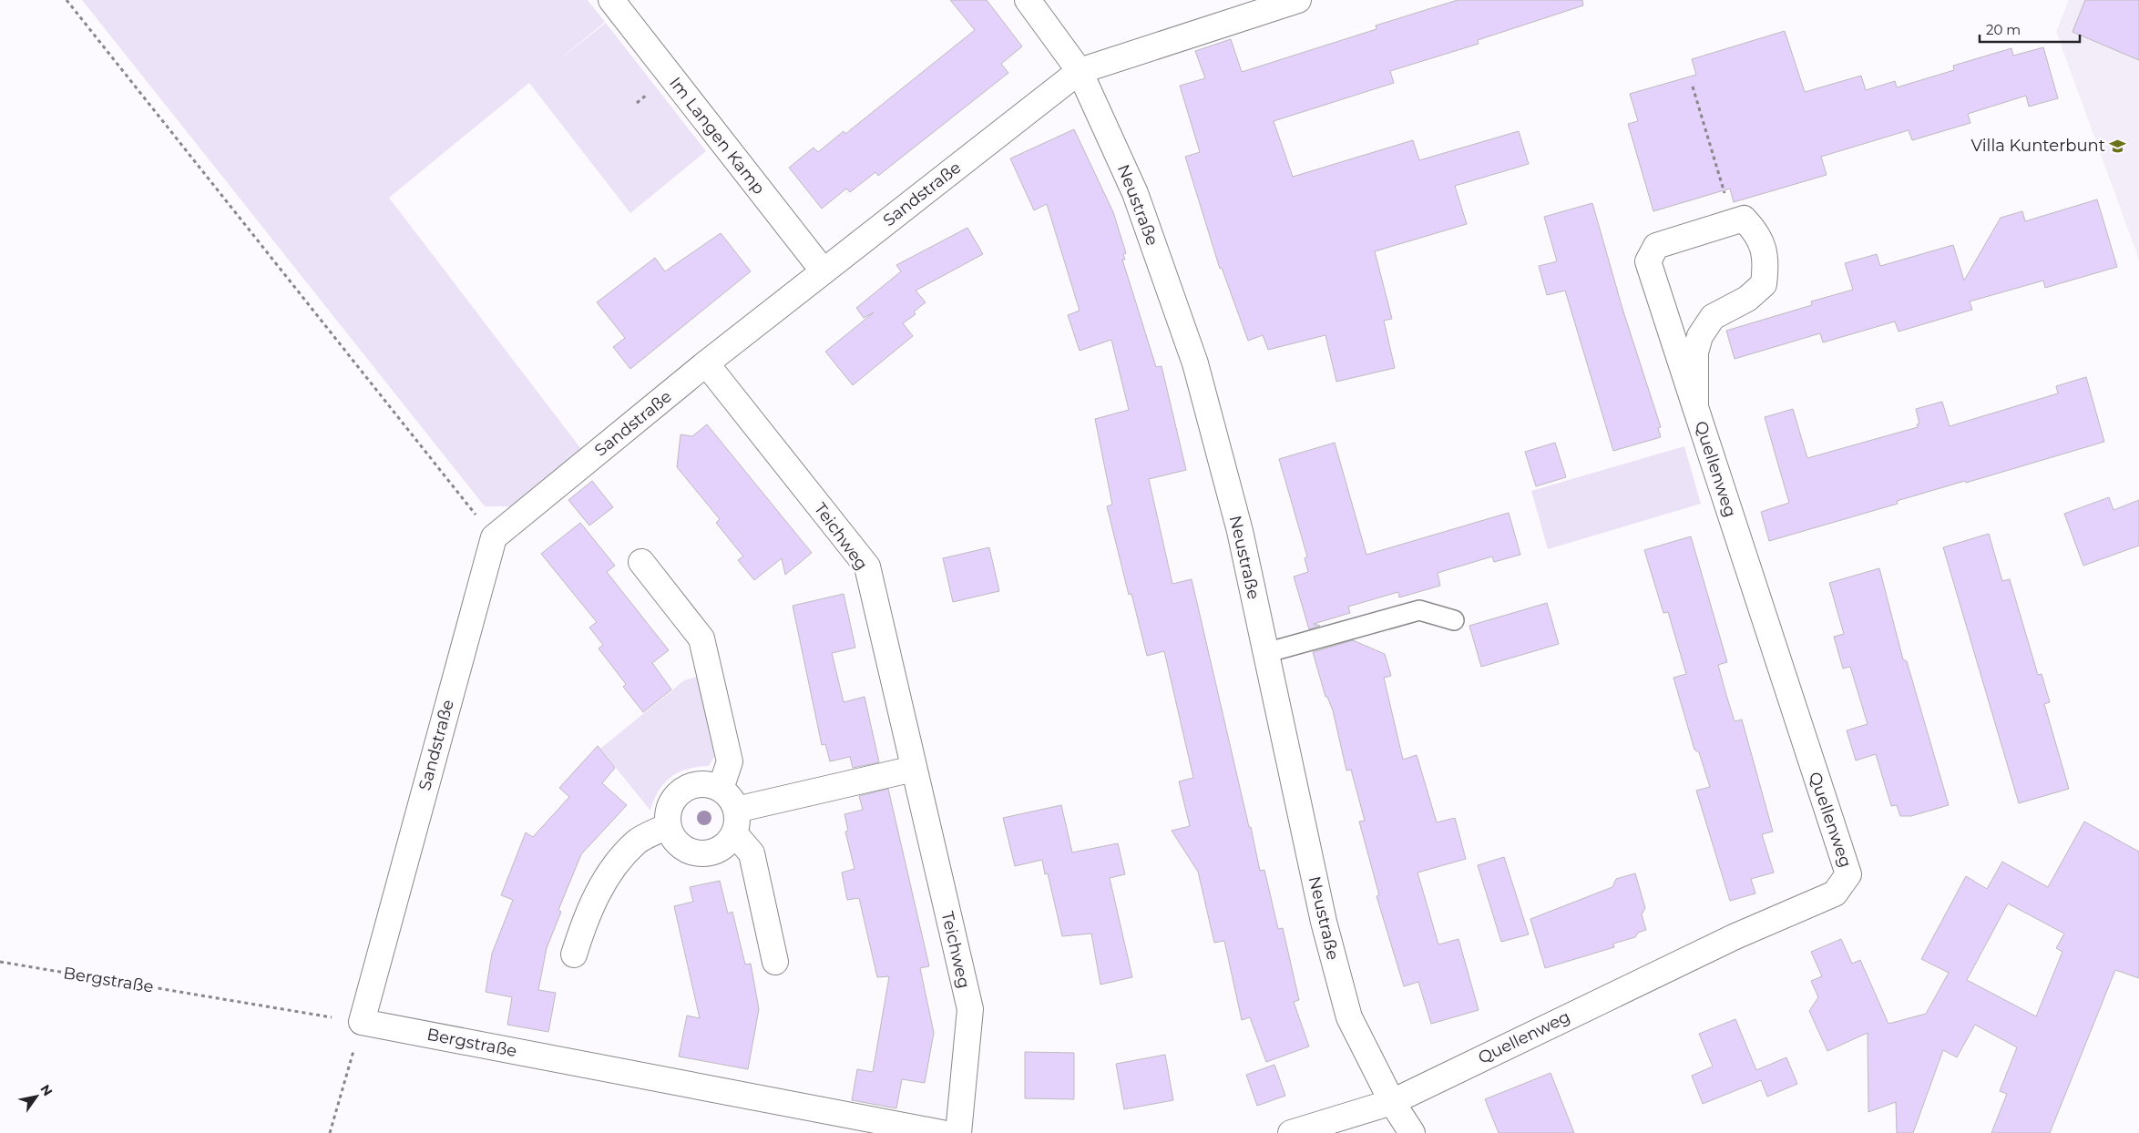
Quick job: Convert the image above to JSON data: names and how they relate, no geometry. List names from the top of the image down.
{
  "streets": {
    "street": [
      "Im Langen Kamp",
      "Sandstraße",
      "Neustraße",
      "Quellenweg",
      "Teichweg",
      "Bergstraße"
    ]
  },
  "crossings": [
    ["Im Langen Kamp", "Sandstraße"],
    ["Sandstraße", "Neustraße"],
    ["Sandstraße", "Teichweg"],
    ["Sandstraße", "Bergstraße"],
    ["Neustraße", "Quellenweg"]
  ],
  "places": {
    "school or university": ["Villa Kunterbunt"]
  },
  "scale_bar": "20 m",
  "north": "top right"
}
